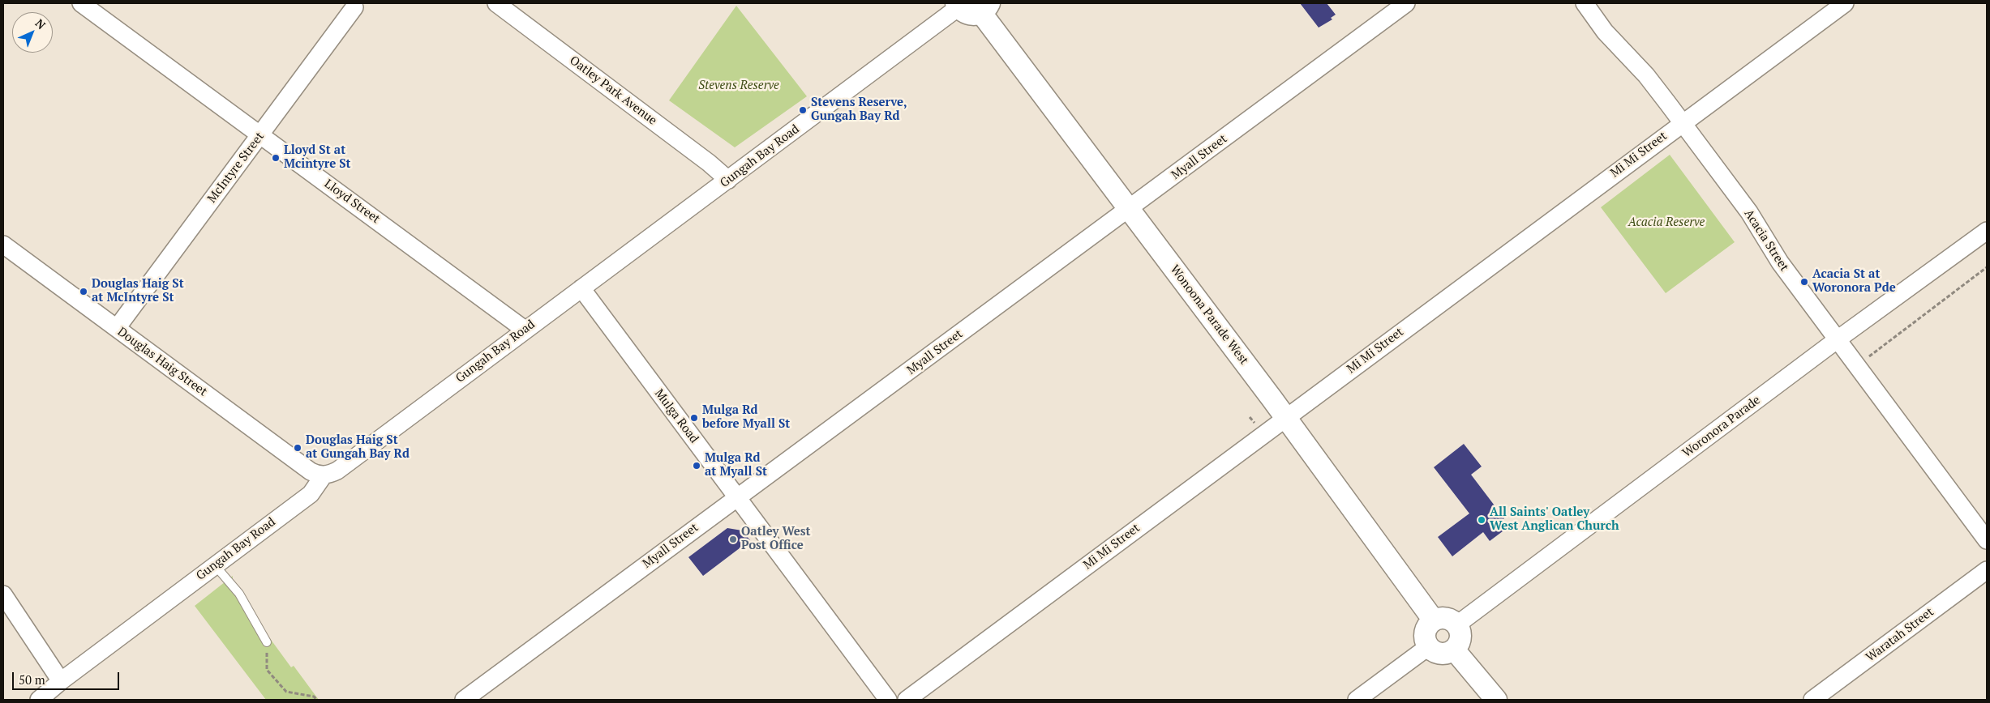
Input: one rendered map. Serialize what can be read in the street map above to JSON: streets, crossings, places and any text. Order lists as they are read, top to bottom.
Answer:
{
  "streets": {
    "street": [
      "Oatley Park Avenue",
      "Mi Mi Street",
      "Gungah Bay Road",
      "Myall Street",
      "McIntyre Street",
      "Lloyd Street",
      "Acacia Street",
      "Wonoona Parade West",
      "Douglas Haig Street",
      "Mulga Road",
      "Woronora Parade",
      "Waratah Street"
    ]
  },
  "crossings": [
    ["Oatley Park Avenue", "Gungah Bay Road"],
    ["Mi Mi Street", "Acacia Street"],
    ["Mi Mi Street", "Wonoona Parade West"],
    ["Gungah Bay Road", "Lloyd Street"],
    ["Gungah Bay Road", "Douglas Haig Street"],
    ["Gungah Bay Road", "Mulga Road"],
    ["Myall Street", "Wonoona Parade West"],
    ["Myall Street", "Mulga Road"],
    ["McIntyre Street", "Lloyd Street"],
    ["McIntyre Street", "Douglas Haig Street"],
    ["Acacia Street", "Woronora Parade"],
    ["Wonoona Parade West", "Woronora Parade"]
  ],
  "parks": ["Stevens Reserve", "Acacia Reserve"],
  "places": [
    "Stevens Reserve, Gungah Bay Rd",
    "Lloyd St at Mcintyre St",
    "Acacia St at Woronora Pde",
    "Douglas Haig St at McIntyre St",
    "Mulga Rd before Myall St",
    "Douglas Haig St at Gungah Bay Rd",
    "Mulga Rd at Myall St",
    "All Saints' Oatley West Anglican Church",
    "Oatley West Post Office"
  ],
  "scale_bar": "50 m",
  "north": "top right"
}
